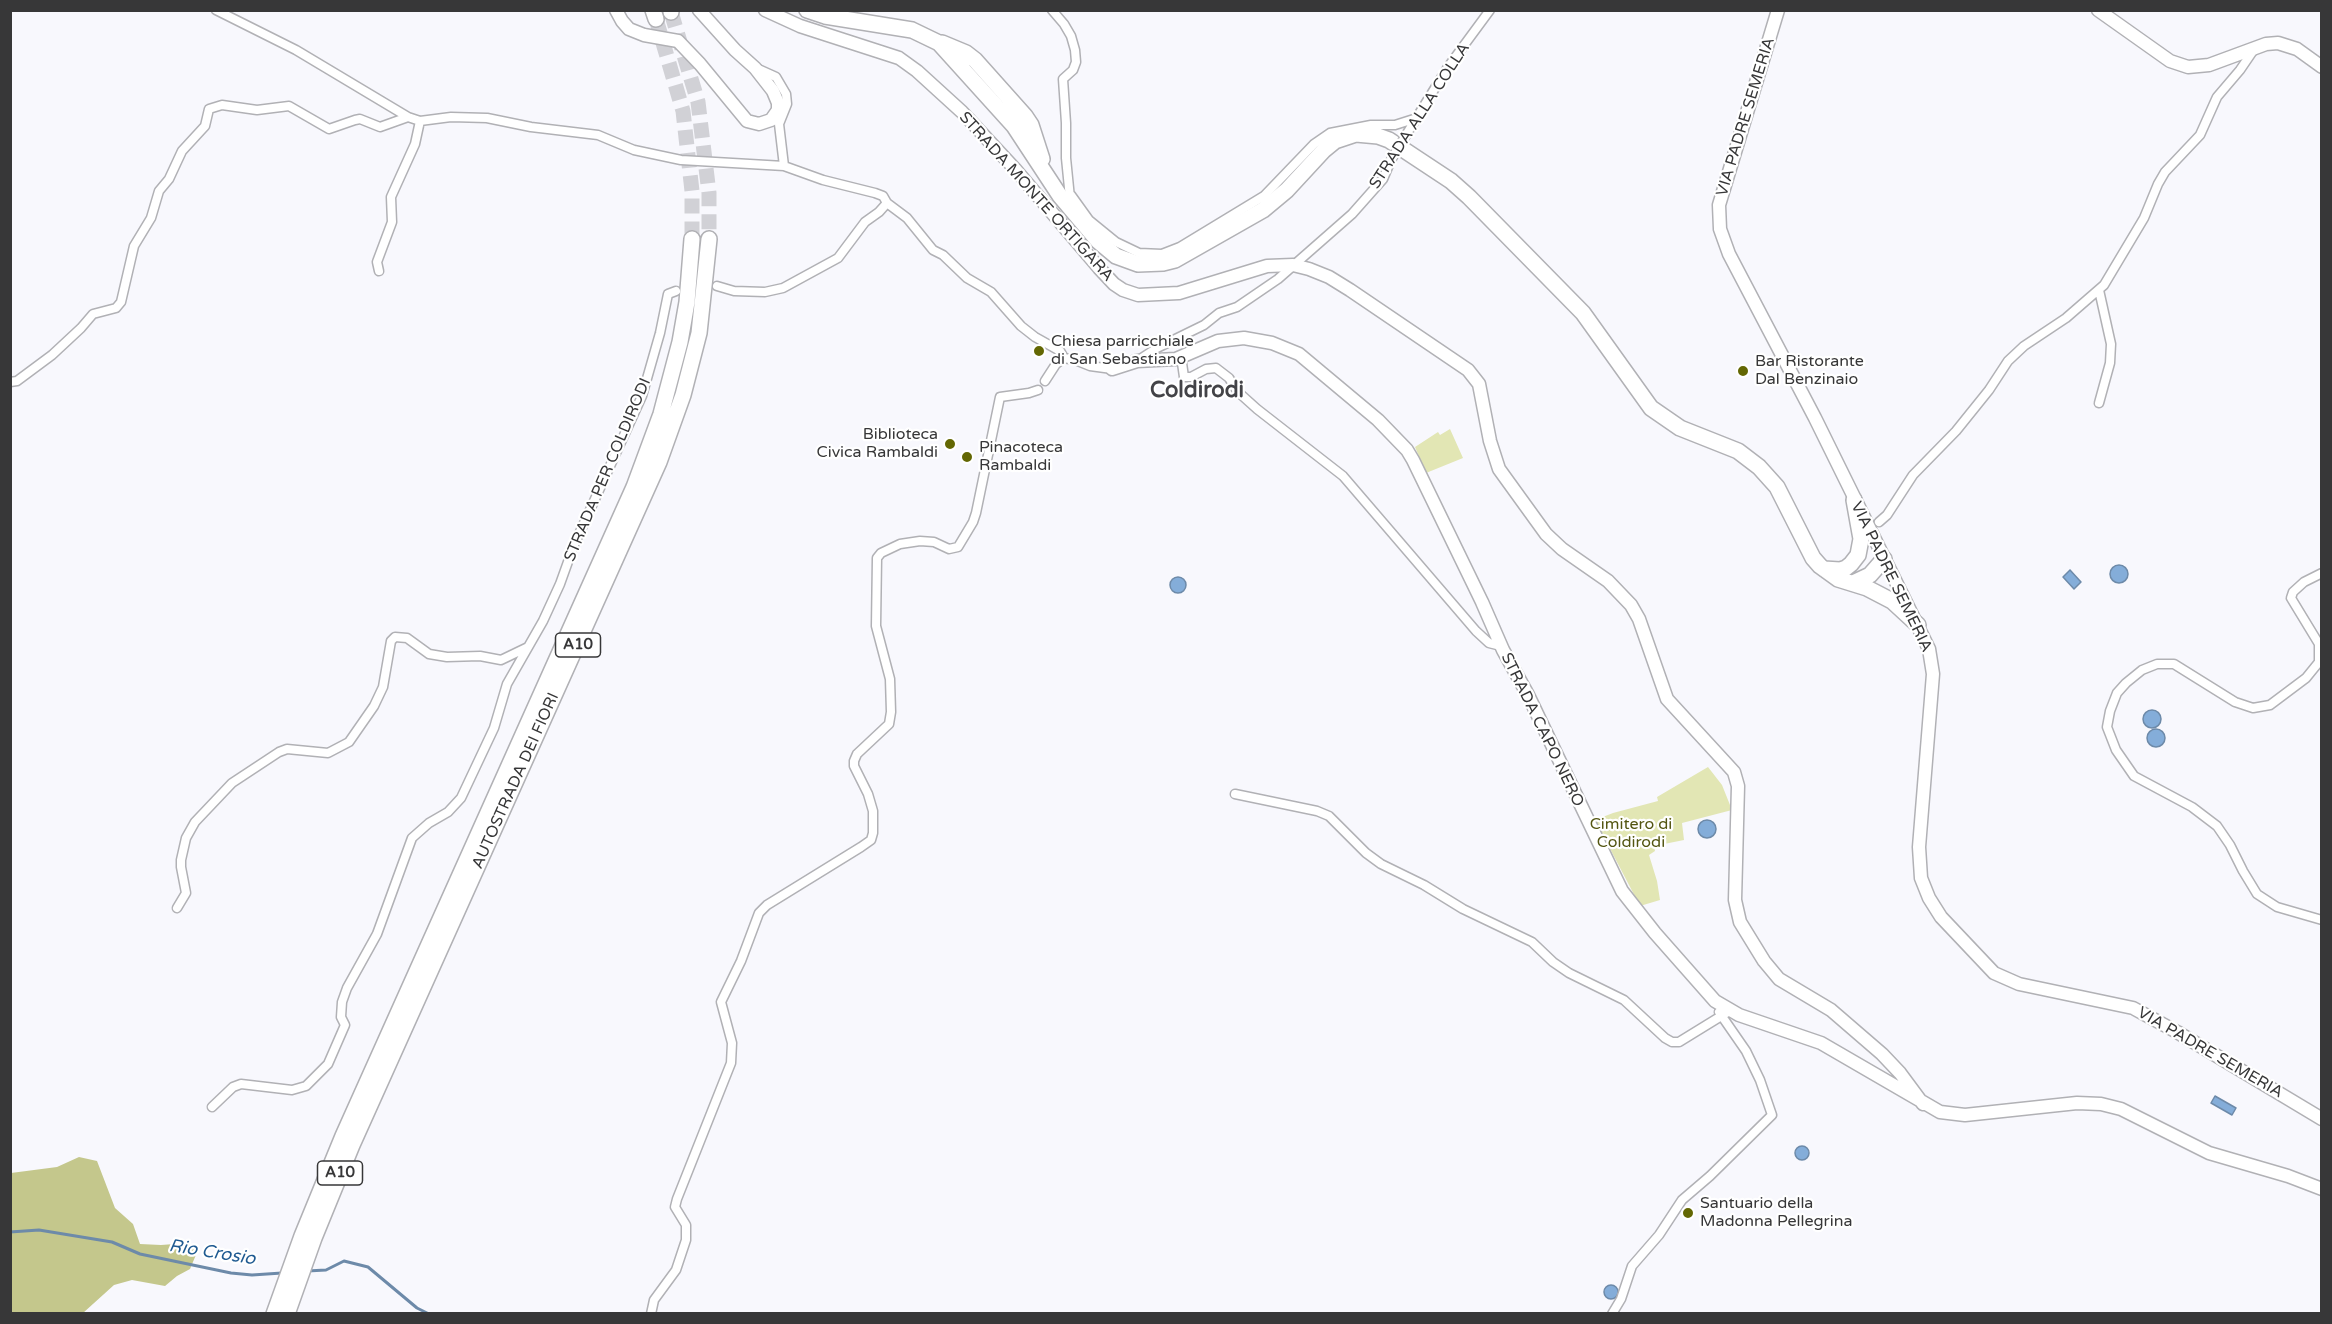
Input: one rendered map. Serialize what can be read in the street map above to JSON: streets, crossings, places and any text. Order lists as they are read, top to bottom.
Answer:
{
  "streets": {
    "highway": ["A10", "AUTOSTRADA DEI FIORI"],
    "main road": ["VIA PADRE SEMERIA", "STRADA MONTE ORTIGARA", "STRADA CAPO NERO"],
    "street": ["STRADA ALLA COLLA", "STRADA PER COLDIRODI"]
  },
  "crossings": [
    ["STRADA ALLA COLLA", "STRADA MONTE ORTIGARA"],
    ["STRADA ALLA COLLA", "STRADA CAPO NERO"],
    ["STRADA MONTE ORTIGARA", "STRADA CAPO NERO"]
  ],
  "districts": ["Coldirodi"],
  "water": ["Rio Crosio"],
  "parks": ["Cimitero di Coldirodi"],
  "places": [
    "Chiesa parricchiale di San Sebastiano",
    "Bar Ristorante Dal Benzinaio",
    "Biblioteca Civica Rambaldi",
    "Pinacoteca Rambaldi",
    "Santuario della Madonna Pellegrina"
  ]
}
